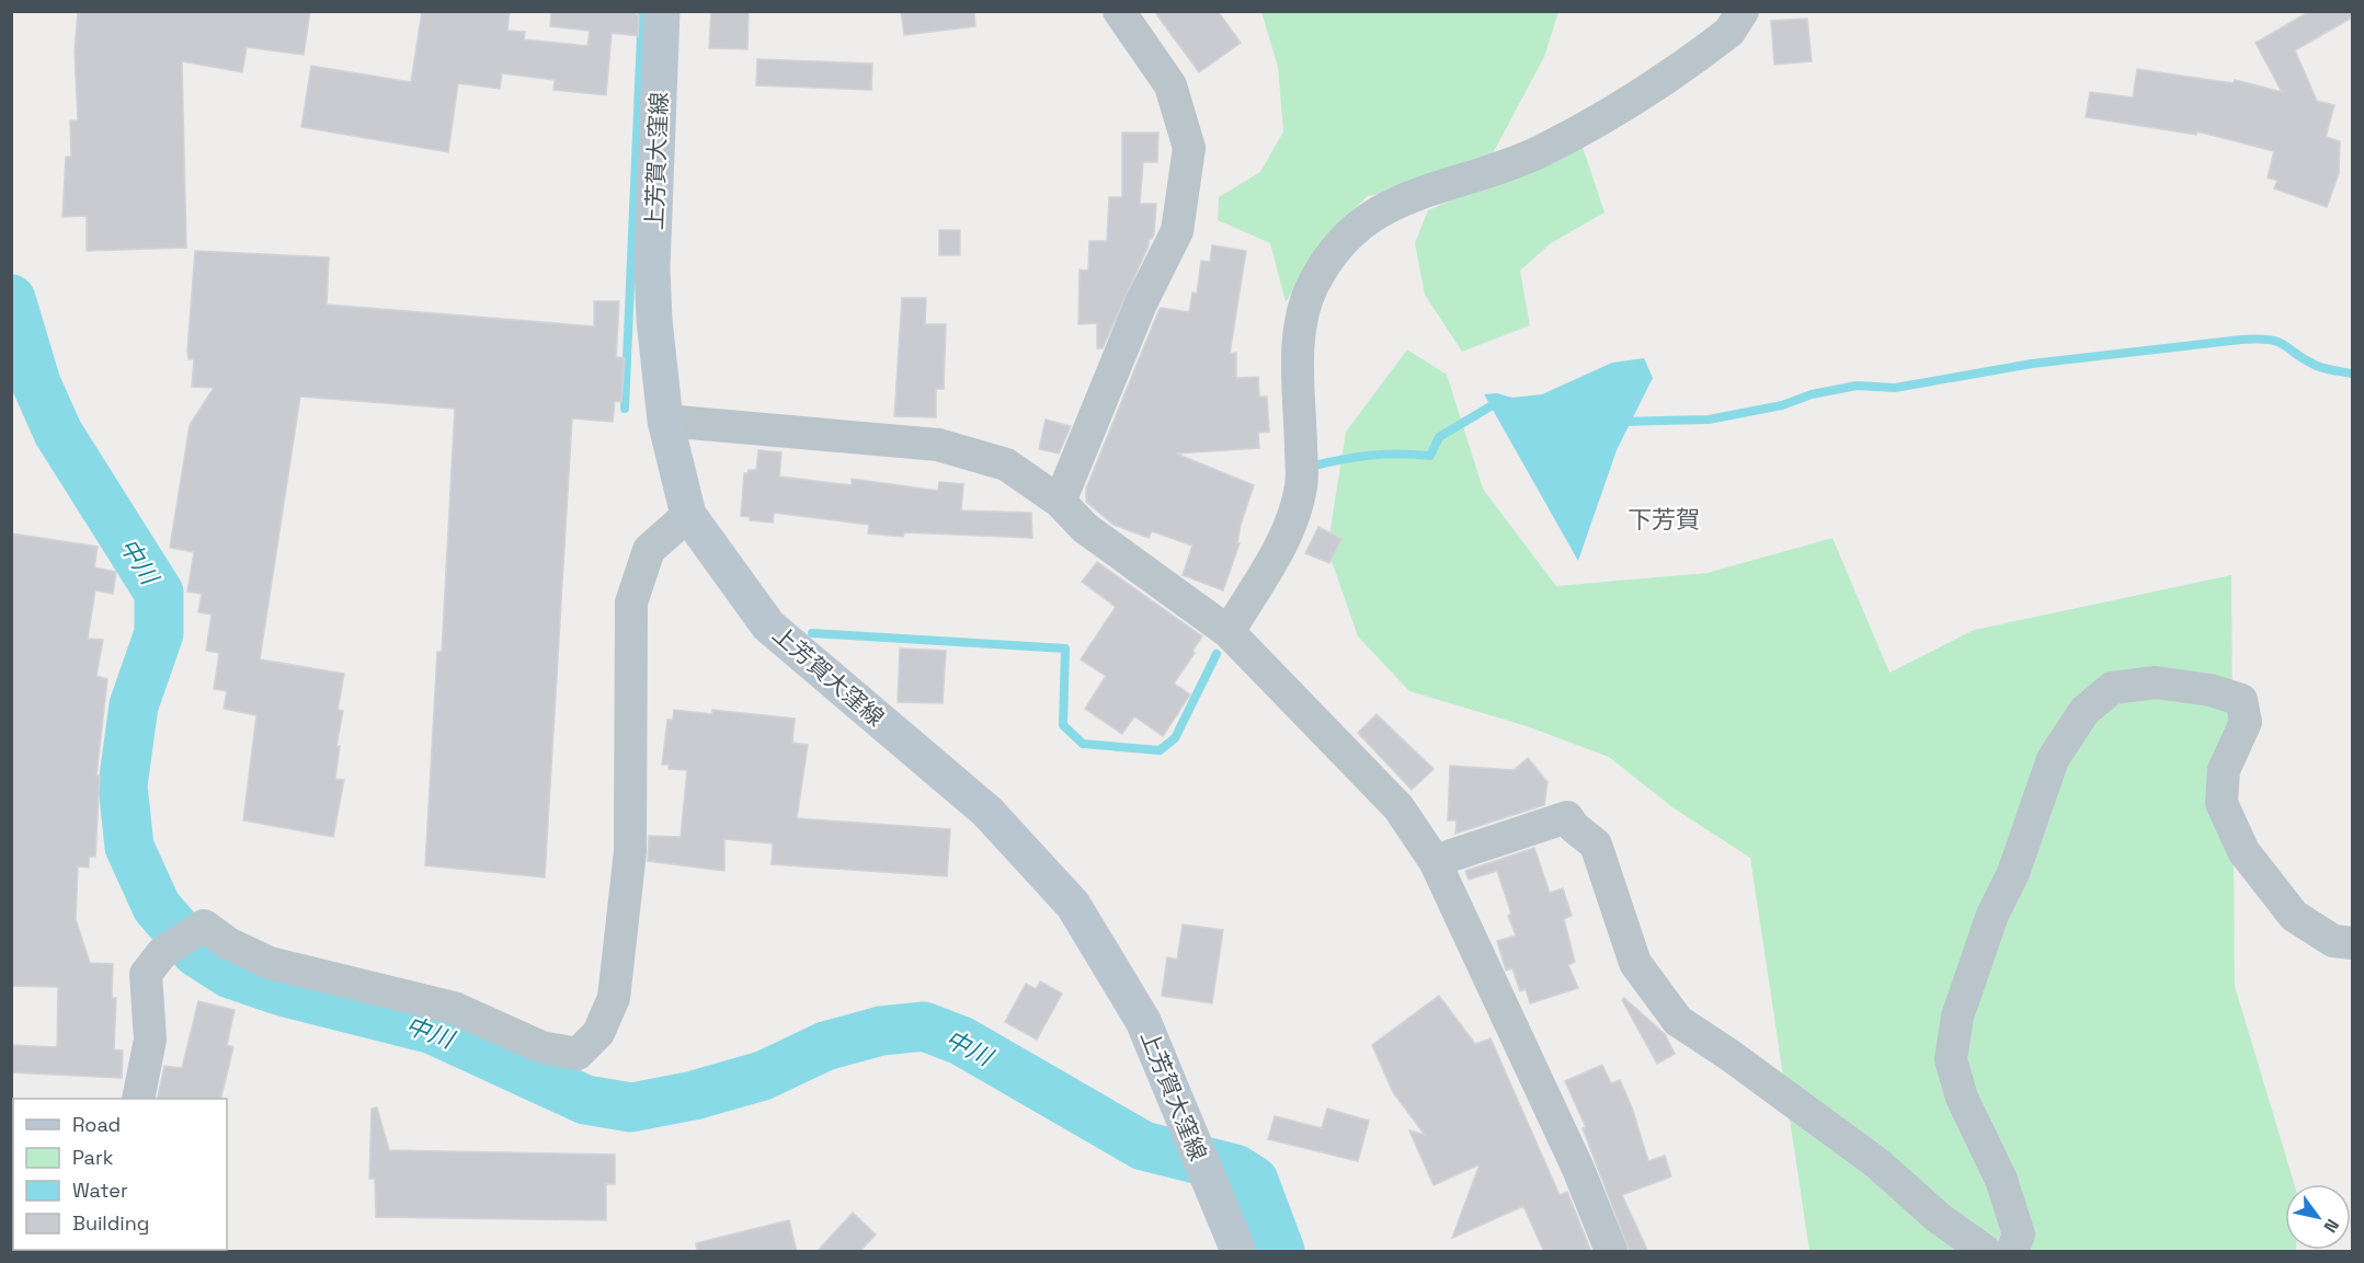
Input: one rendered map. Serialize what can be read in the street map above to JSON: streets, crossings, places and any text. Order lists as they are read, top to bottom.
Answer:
{
  "streets": {
    "main road": ["上芳賀大窪線"]
  },
  "districts": ["下芳賀"],
  "water": ["中川"],
  "legend": [
    "Road",
    "Park",
    "Water",
    "Building"
  ],
  "north": "bottom right"
}
